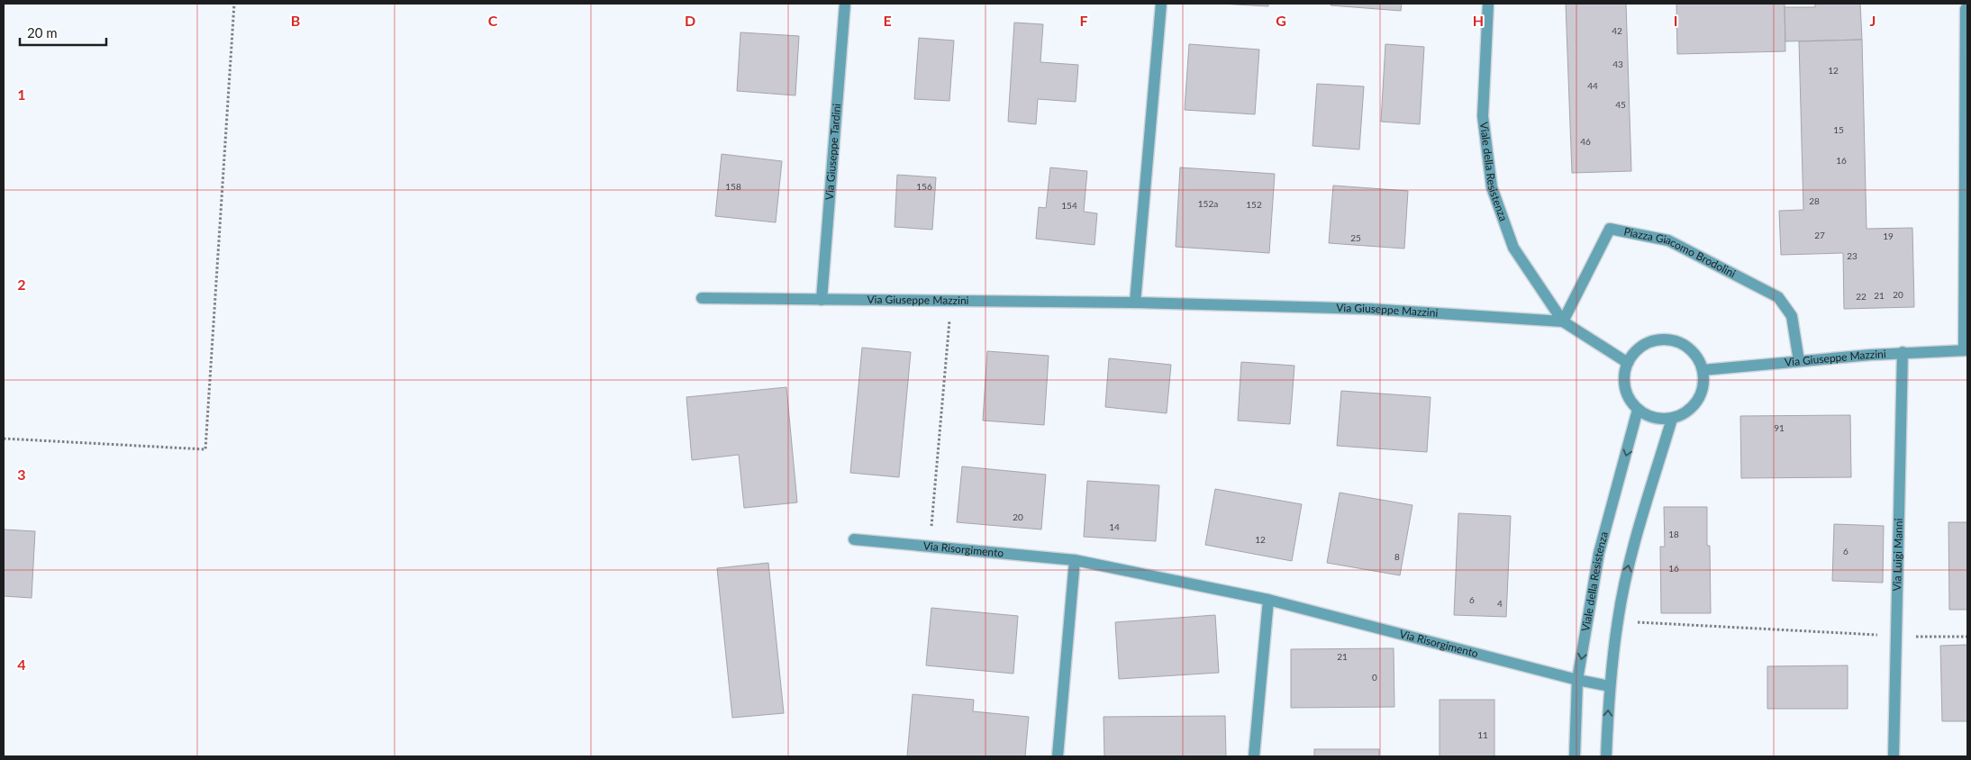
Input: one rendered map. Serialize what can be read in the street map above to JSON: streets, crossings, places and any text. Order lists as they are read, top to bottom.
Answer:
{
  "streets": {
    "street": [
      "Via Giuseppe Tardini",
      "Viale della Resistenza",
      "Piazza Giacomo Brodolini",
      "Via Giuseppe Mazzini",
      "Via Risorgimento",
      "Via Luigi Manni"
    ]
  },
  "crossings": [
    ["Via Giuseppe Tardini", "Via Giuseppe Mazzini"],
    ["Viale della Resistenza", "Piazza Giacomo Brodolini"],
    ["Viale della Resistenza", "Via Giuseppe Mazzini"],
    ["Viale della Resistenza", "Via Risorgimento"],
    ["Piazza Giacomo Brodolini", "Via Giuseppe Mazzini"],
    ["Via Giuseppe Mazzini", "Via Luigi Manni"]
  ],
  "house_numbers": [
    "42",
    "43",
    "12",
    "44",
    "45",
    "15",
    "46",
    "16",
    "158",
    "156",
    "28",
    "152a",
    "152",
    "154",
    "27",
    "19",
    "25",
    "23",
    "20",
    "21",
    "22",
    "91",
    "20",
    "14",
    "18",
    "12",
    "6",
    "8",
    "16",
    "6",
    "4",
    "21",
    "0",
    "11"
  ],
  "scale_bar": "20 m",
  "grid": {
    "columns": [
      "B",
      "C",
      "D",
      "E",
      "F",
      "G",
      "H",
      "I",
      "J"
    ],
    "rows": [
      "1",
      "2",
      "3",
      "4"
    ]
  }
}
